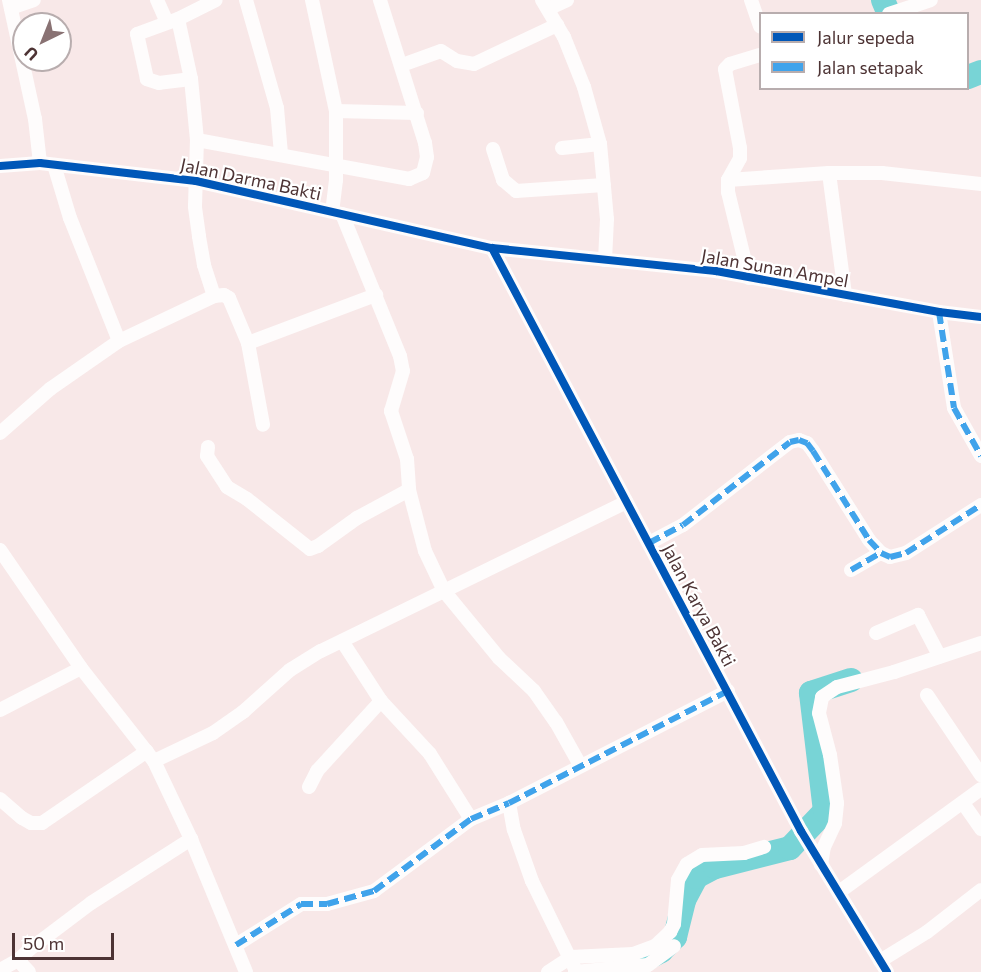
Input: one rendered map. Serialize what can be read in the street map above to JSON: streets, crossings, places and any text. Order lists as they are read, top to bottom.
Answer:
{
  "streets": {
    "street": ["Jalan Darma Bakti", "Jalan Sunan Ampel", "Jalan Karya Bakti"]
  },
  "crossings": [
    ["Jalan Darma Bakti", "Jalan Sunan Ampel"],
    ["Jalan Darma Bakti", "Jalan Karya Bakti"],
    ["Jalan Sunan Ampel", "Jalan Karya Bakti"]
  ],
  "legend": ["Jalur sepeda", "Jalan setapak"],
  "scale_bar": "50 m",
  "north": "bottom left"
}
